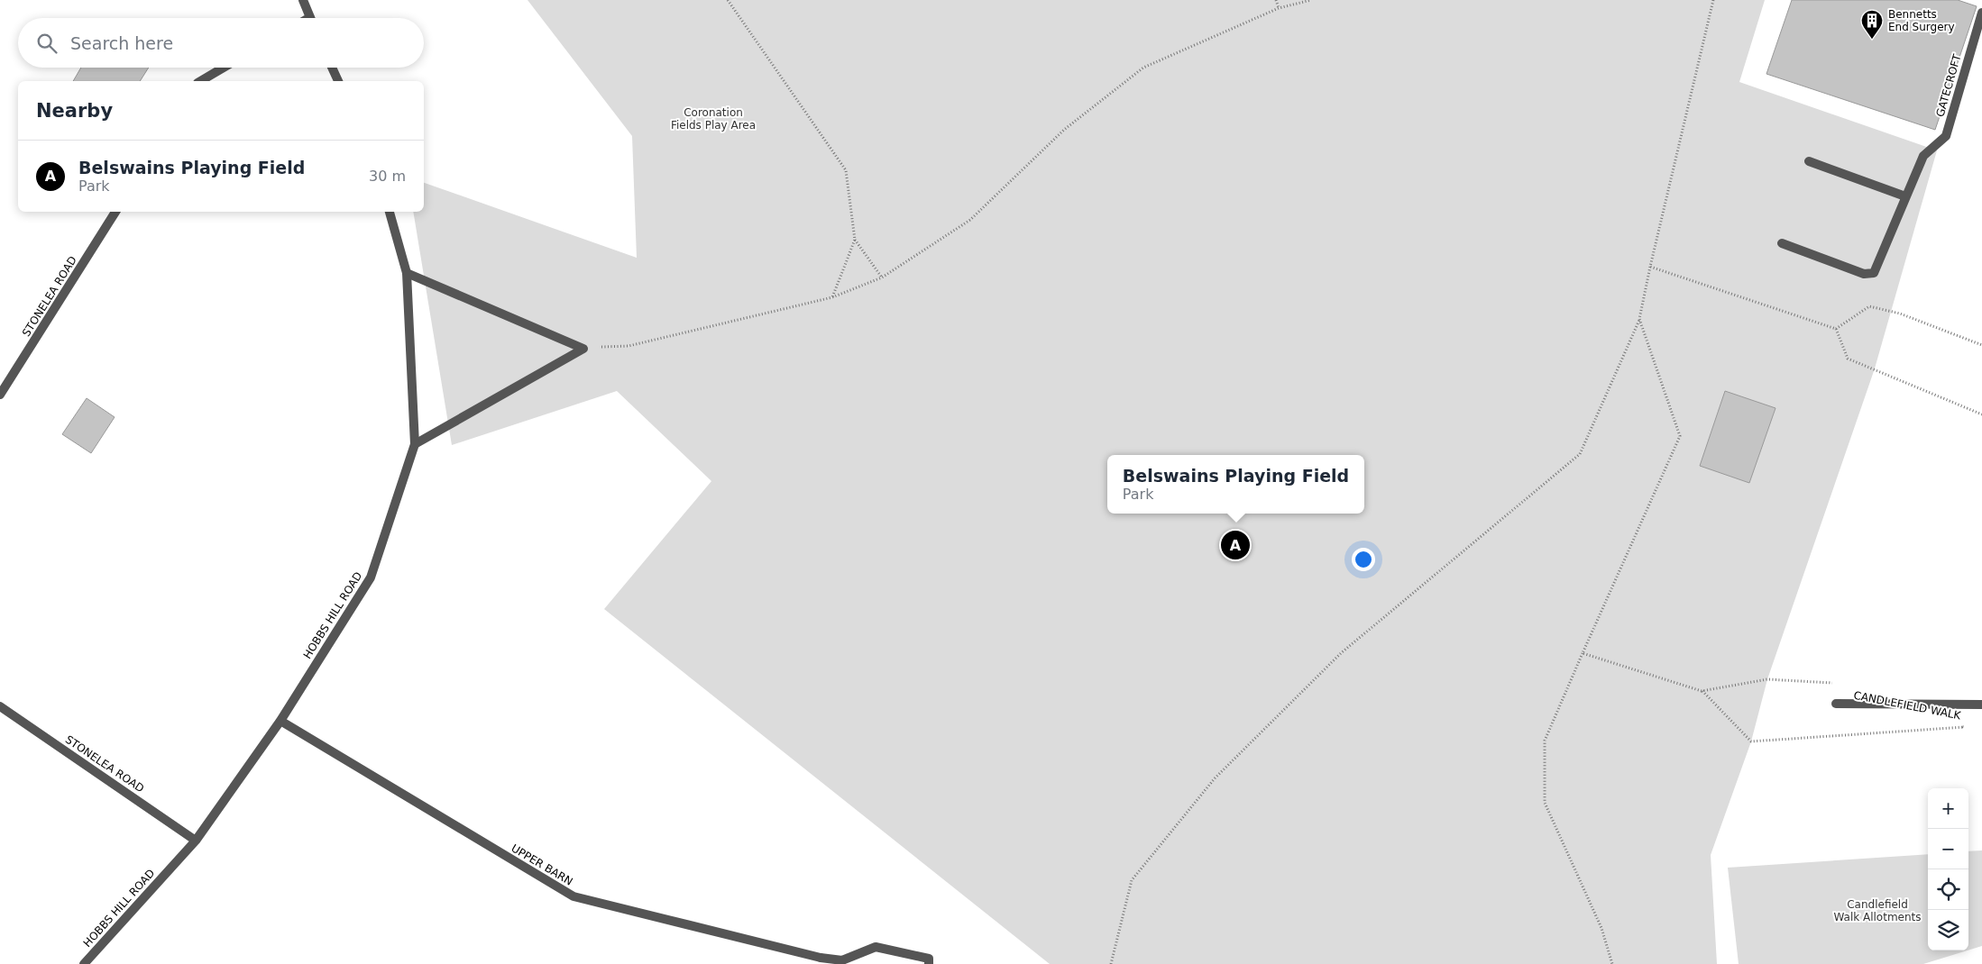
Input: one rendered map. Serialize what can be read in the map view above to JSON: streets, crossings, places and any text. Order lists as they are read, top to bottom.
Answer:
{
  "streets": {
    "street": [
      "GATECROFT",
      "STONELEA ROAD",
      "HOBBS HILL ROAD",
      "CANDLEFIELD WALK",
      "UPPER BARN"
    ]
  },
  "crossings": [
    ["STONELEA ROAD", "HOBBS HILL ROAD"],
    ["HOBBS HILL ROAD", "UPPER BARN"]
  ],
  "parks": ["Coronation Fields Play Area", "Candlefield Walk Allotments"],
  "places": {
    "building": ["Bennetts End Surgery"]
  },
  "page": {
    "search": "Search here",
    "heading": "Nearby",
    "list": [
      {
        "mark": "A",
        "name": "Belswains Playing Field",
        "note": "Park",
        "value": "30 m"
      }
    ],
    "popup": ["Belswains Playing Field", "Park"],
    "pins": "A",
    "map_buttons": ["+", "−"]
  }
}
